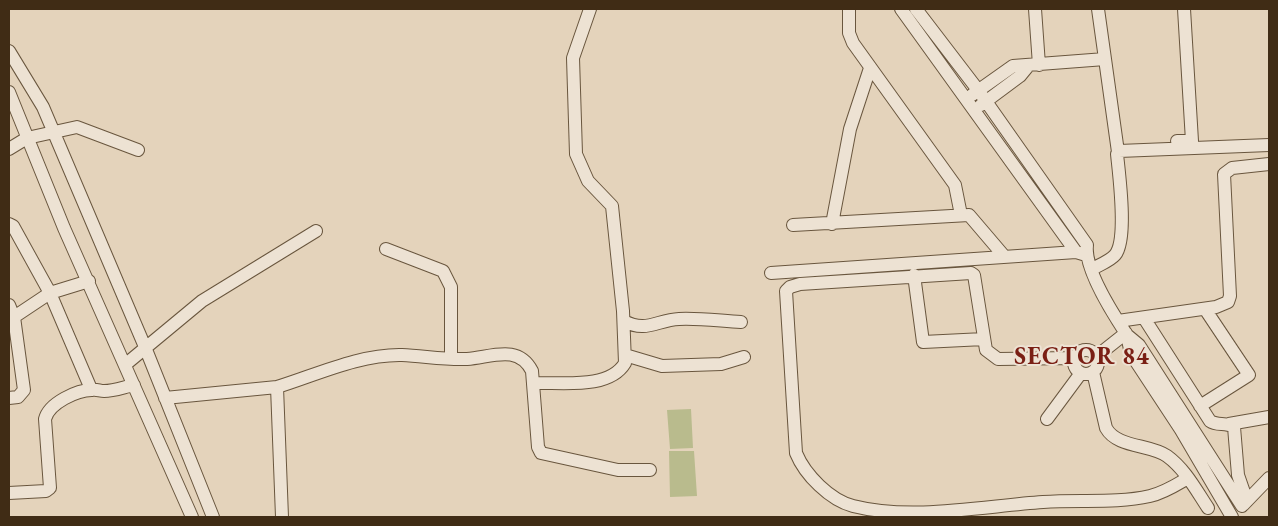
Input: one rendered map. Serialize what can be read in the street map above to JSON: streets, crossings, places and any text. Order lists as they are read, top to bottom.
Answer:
{
  "districts": ["SECTOR 84"]
}
